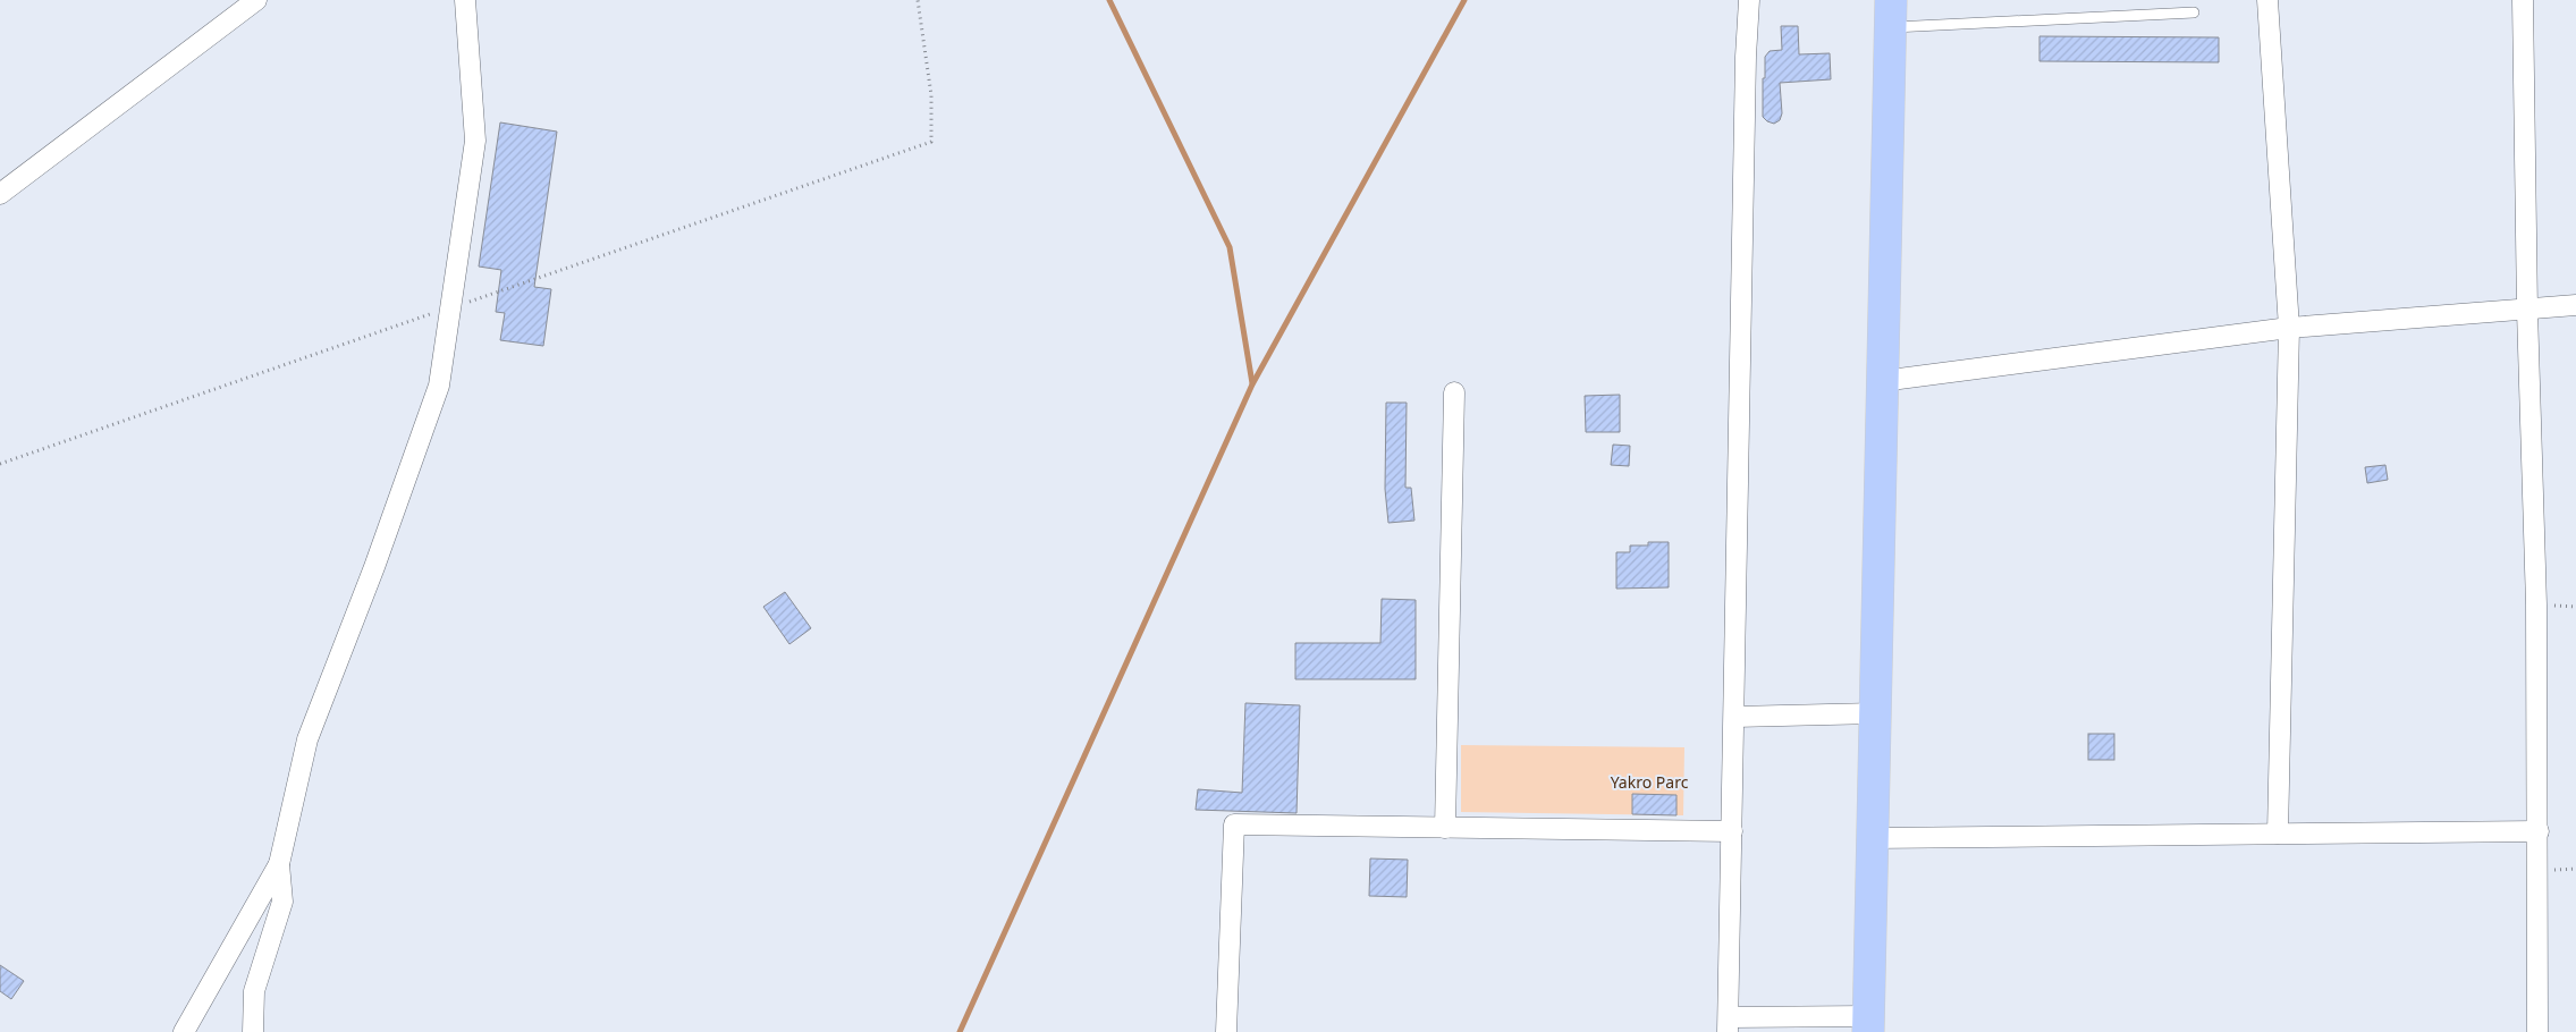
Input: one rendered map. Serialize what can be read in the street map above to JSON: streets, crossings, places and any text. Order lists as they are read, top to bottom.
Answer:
{
  "parks": ["Yakro Parc"]
}
